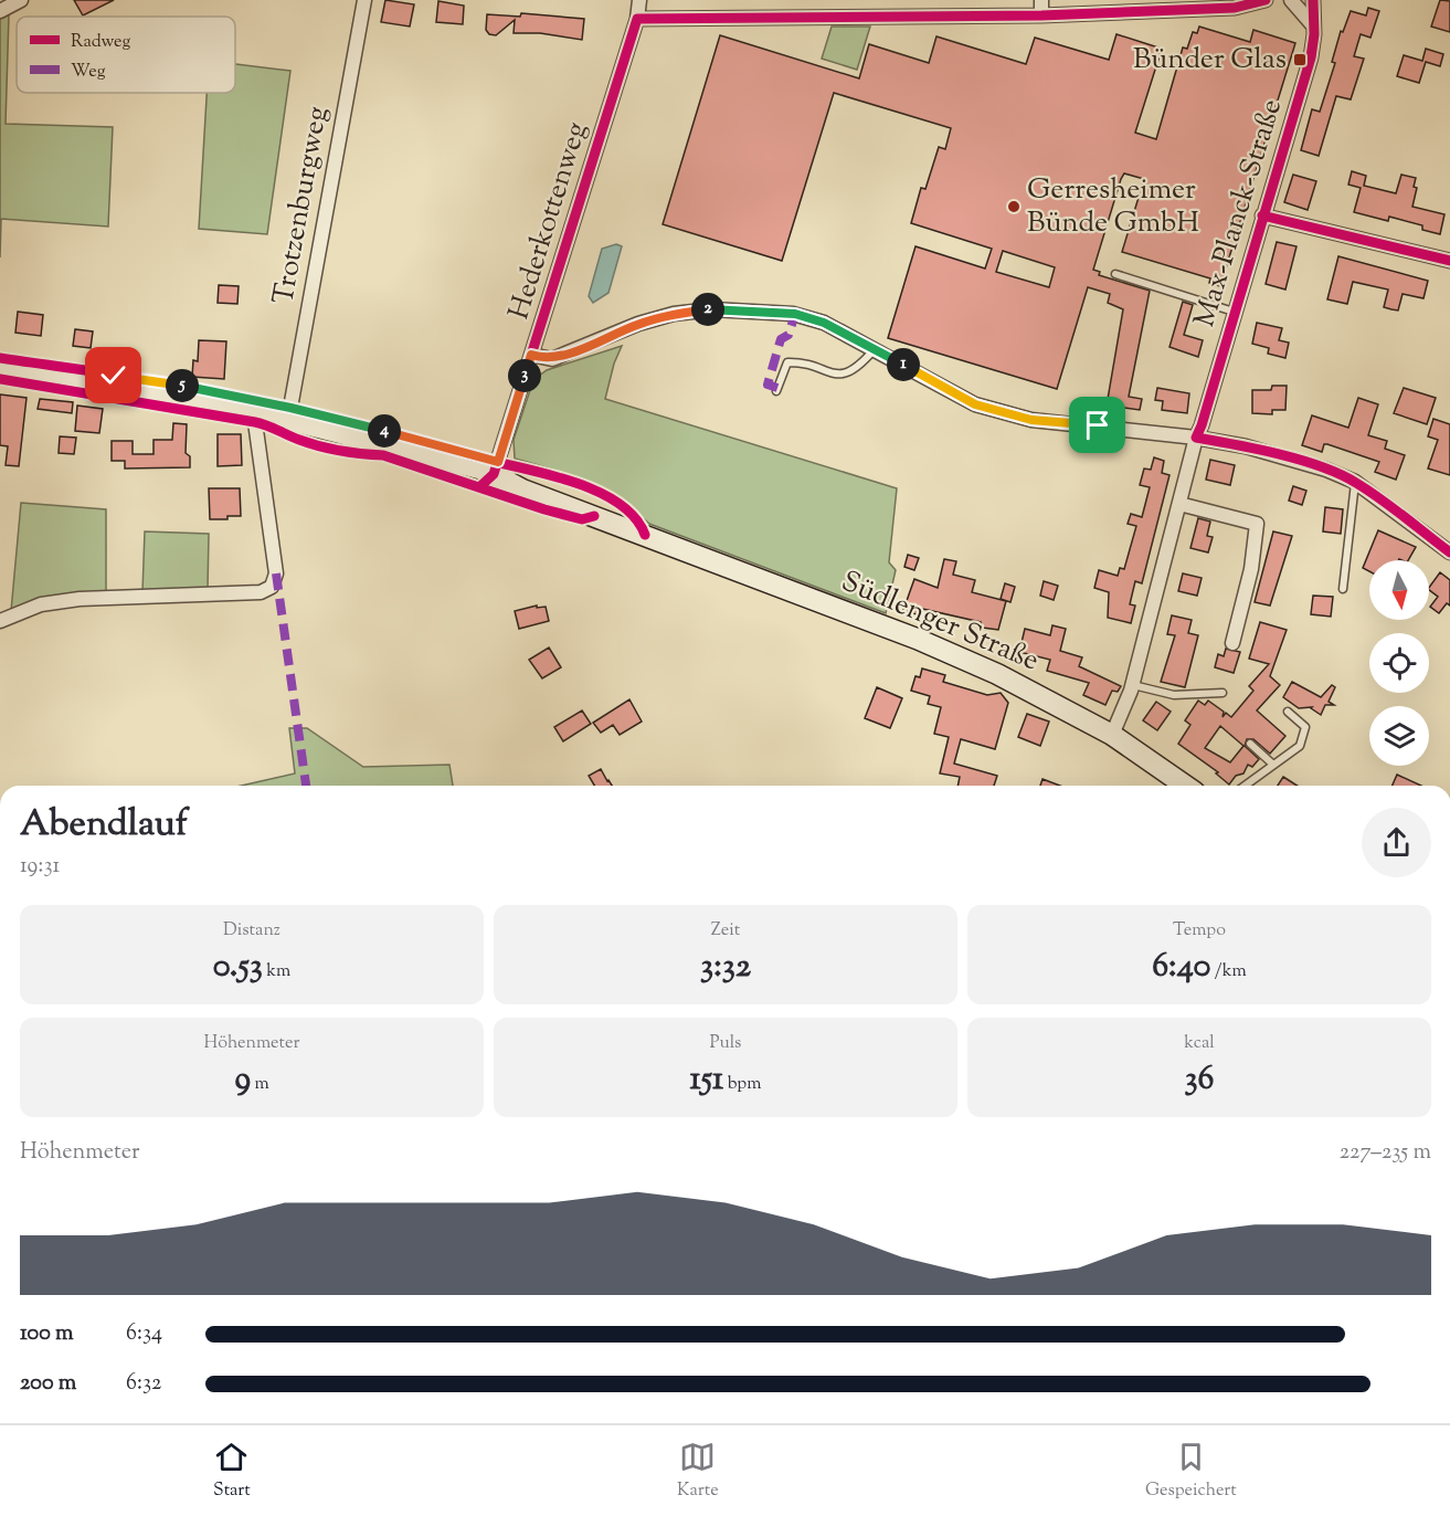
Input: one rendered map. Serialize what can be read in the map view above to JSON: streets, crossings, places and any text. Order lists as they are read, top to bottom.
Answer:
{
  "streets": {
    "main road": ["Südlenger Straße"],
    "street": ["Trotzenburgweg", "Max-Planck-Straße", "Hederkottenweg"]
  },
  "crossings": [
    ["Trotzenburgweg", "Südlenger Straße"],
    ["Max-Planck-Straße", "Südlenger Straße"],
    ["Hederkottenweg", "Südlenger Straße"]
  ],
  "places": {
    "transit": ["Bünder Glas"],
    "other": ["Gerresheimer Bünde GmbH"]
  },
  "legend": ["Radweg", "Weg"],
  "north": "bottom",
  "page": {
    "pins": [
      "2",
      "1",
      "3",
      "5",
      "4"
    ],
    "heading": ["Abendlauf", "19:31"],
    "stats": [
      ["Distanz", "0.53 km"],
      ["Zeit", "3:32"],
      ["Tempo", "6:40 /km"],
      ["Höhenmeter", "9 m"],
      ["Puls", "151 bpm"],
      ["kcal", "36"]
    ],
    "chart": ["Höhenmeter", "227–235 m"],
    "list": [
      {
        "name": "100 m",
        "note": "6:34"
      },
      {
        "name": "200 m",
        "note": "6:32"
      }
    ],
    "tabs": ["Start", "Karte", "Gespeichert"]
  }
}
